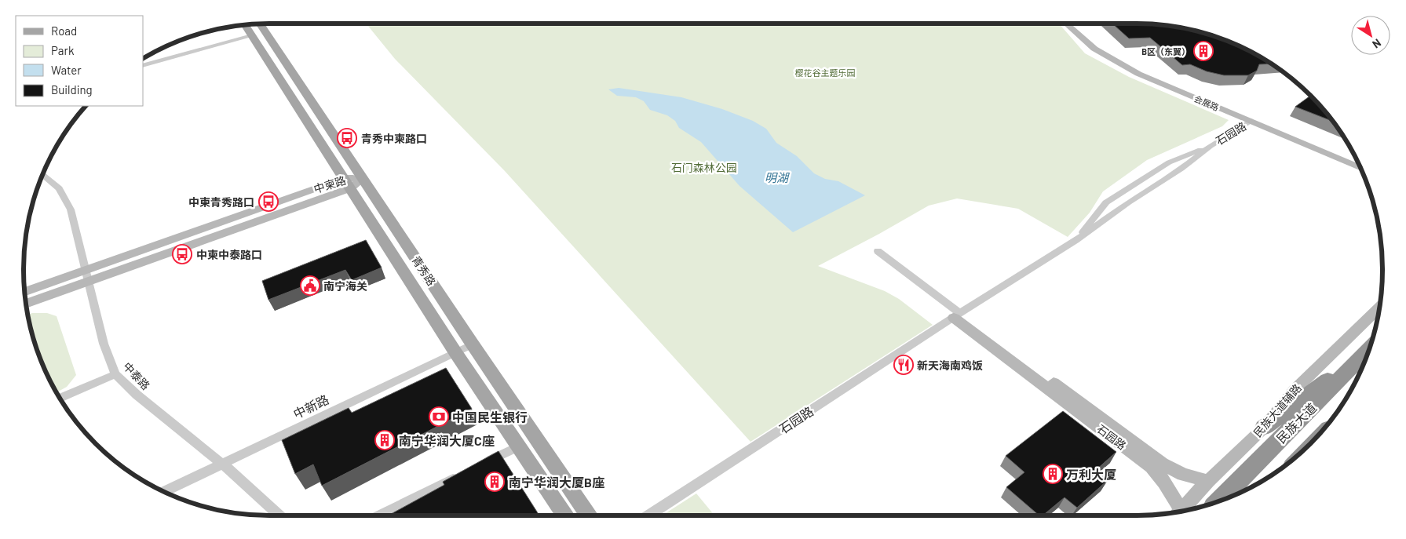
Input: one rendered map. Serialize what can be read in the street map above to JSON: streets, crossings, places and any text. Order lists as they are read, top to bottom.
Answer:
{
  "streets": {
    "highway": ["民族大道"],
    "main road": ["青秀路"],
    "street": [
      "会展路",
      "石园路",
      "中柬路",
      "中泰路",
      "中新路",
      "民族大道辅路"
    ]
  },
  "crossings": [
    ["会展路", "石园路"],
    ["石园路", "民族大道辅路"],
    ["中柬路", "青秀路"],
    ["中柬路", "中泰路"],
    ["青秀路", "中新路"],
    ["中泰路", "中新路"]
  ],
  "water": ["明湖"],
  "parks": ["樱花谷主题乐园", "石门森林公园"],
  "places": {
    "building": [
      "B区（东翼）",
      "南宁华润大厦C座",
      "万利大厦",
      "南宁华润大厦B座"
    ],
    "bus stop": ["青秀中柬路口", "中柬青秀路口", "中柬中泰路口"],
    "public building": ["南宁海关"],
    "restaurant": ["新天海南鸡饭"],
    "bank": ["中国民生银行"]
  },
  "legend": [
    "Road",
    "Park",
    "Water",
    "Building"
  ],
  "north": "bottom right"
}
